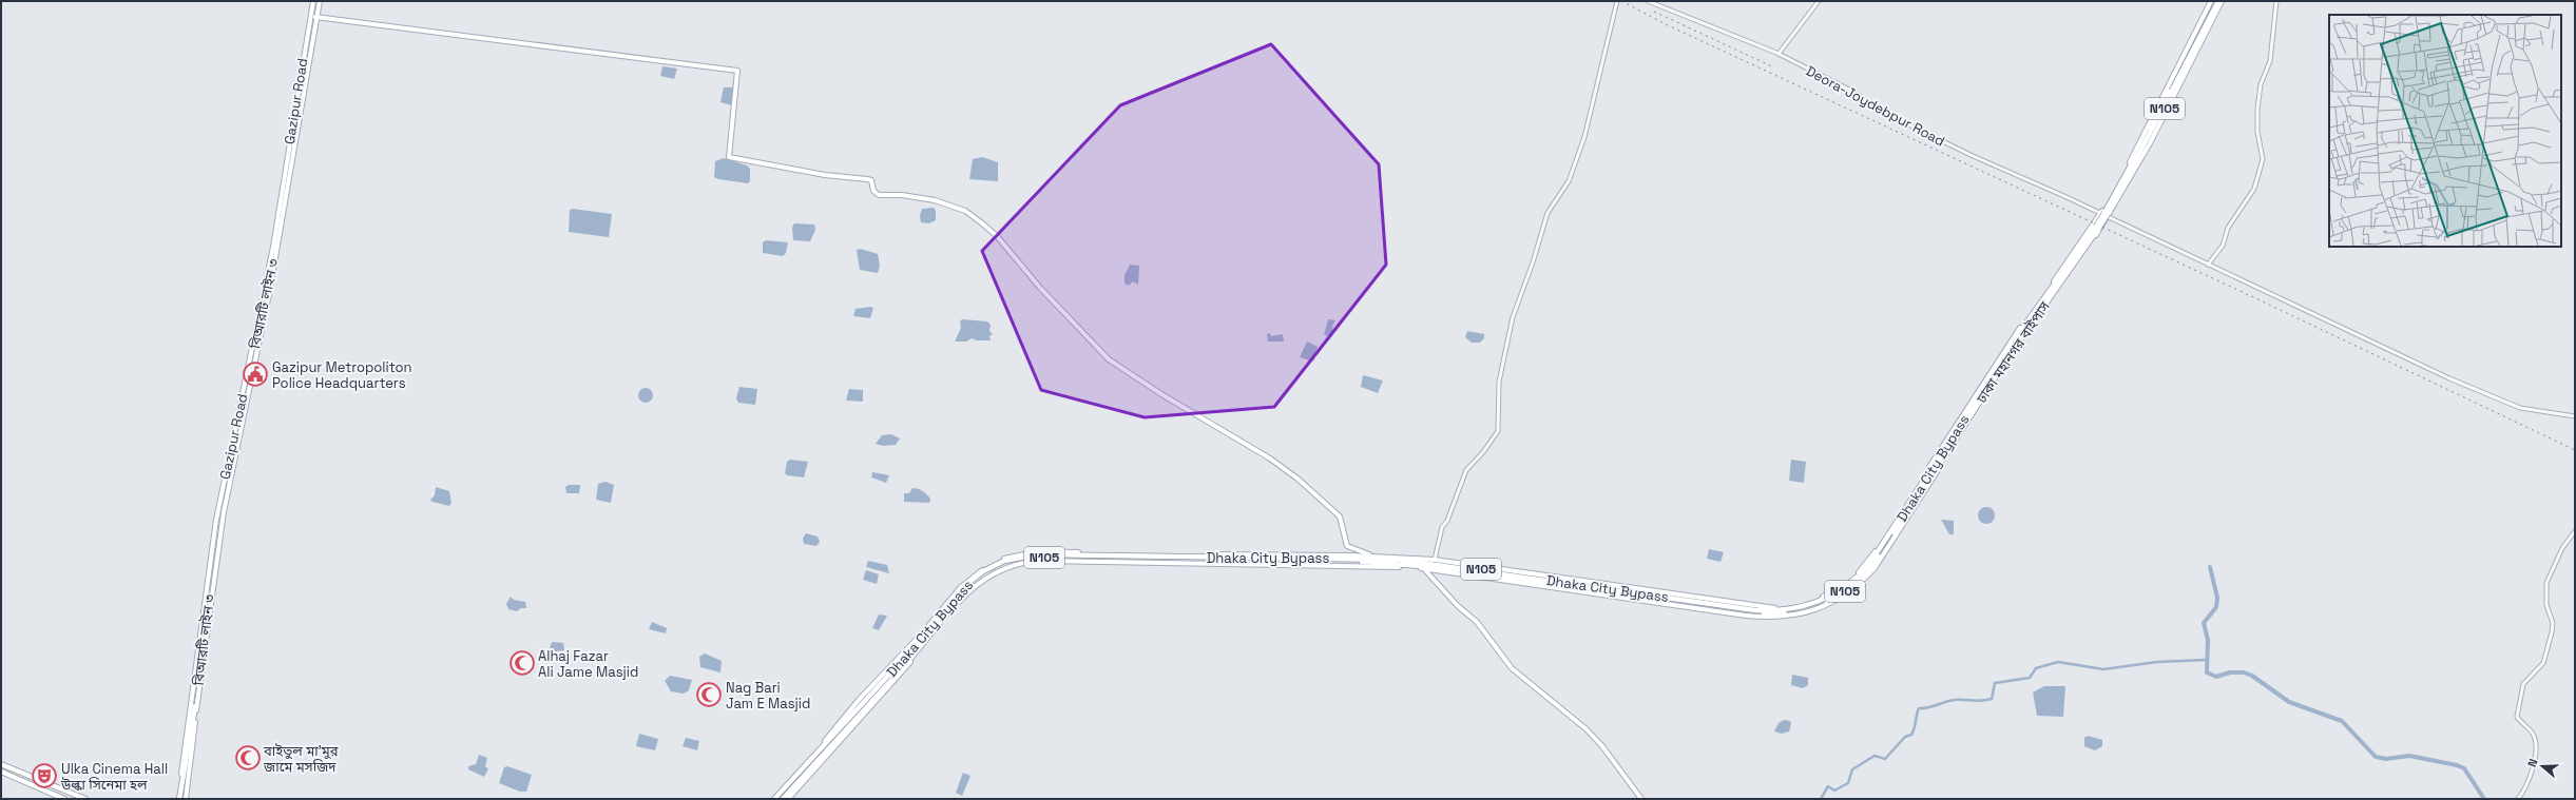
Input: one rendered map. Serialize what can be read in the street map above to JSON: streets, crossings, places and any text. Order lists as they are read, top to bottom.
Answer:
{
  "streets": {
    "highway": [
      "N105",
      "বিআরটি লাইন ৩",
      "ঢাকা মহানগর বাইপাস",
      "Dhaka City Bypass"
    ],
    "main road": ["Gazipur Road"],
    "street": ["Deora-Joydebpur Road"]
  },
  "crossings": [
    ["Deora-Joydebpur Road", "N105"],
    ["Deora-Joydebpur Road", "ঢাকা মহানগর বাইপাস"],
    ["N105", "ঢাকা মহানগর বাইপাস"],
    ["ঢাকা মহানগর বাইপাস", "Dhaka City Bypass"]
  ],
  "places": {
    "public building": ["Gazipur Metropoliton Police Headquarters"],
    "mosque": ["Alhaj Fazar Ali Jame Masjid", "Nag Bari Jam E Masjid", "বাইতুল মা'মুর জামে মসজিদ"],
    "theatre": ["Ulka Cinema Hall উল্কা সিনেমা হল"]
  },
  "north": "left"
}
